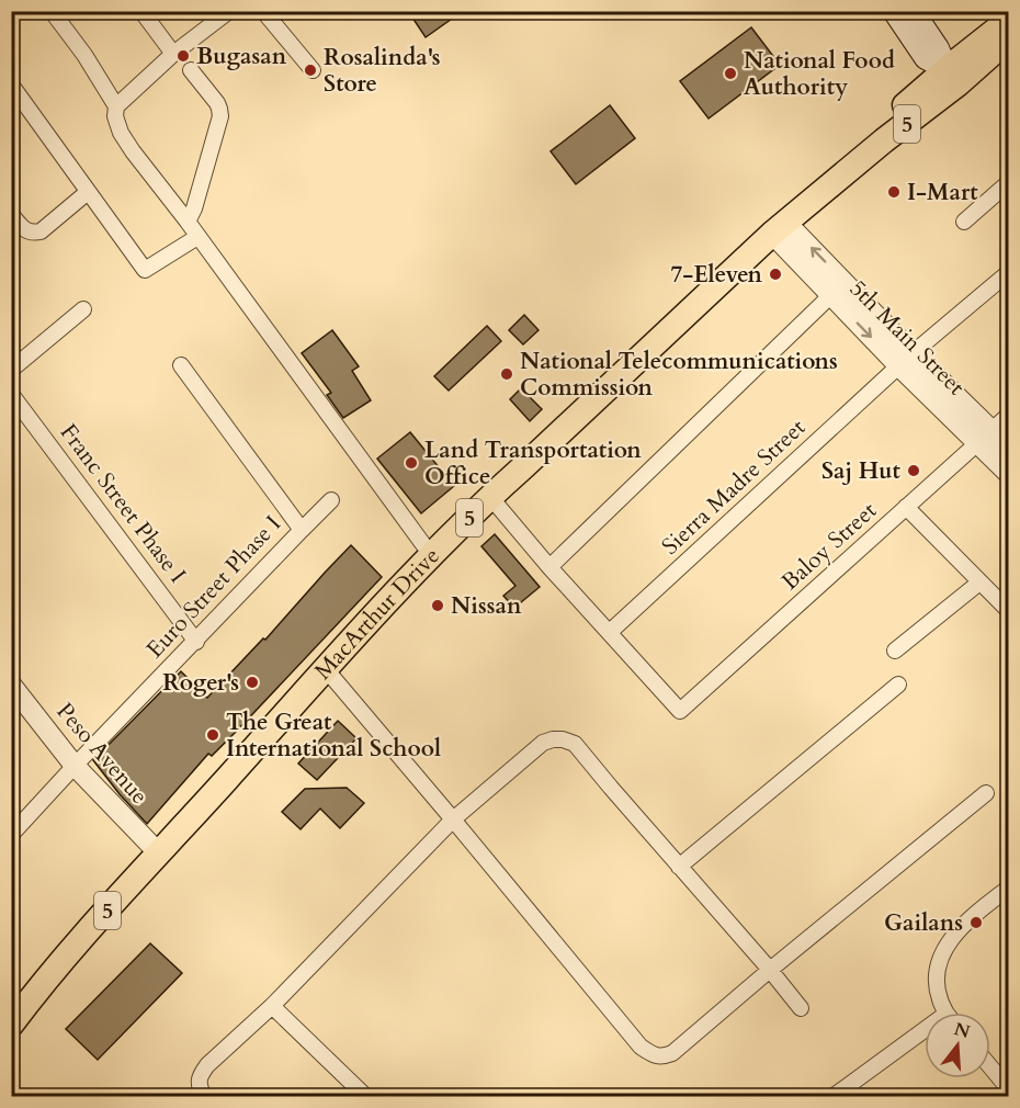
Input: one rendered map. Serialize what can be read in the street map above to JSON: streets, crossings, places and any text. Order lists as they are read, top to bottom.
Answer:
{
  "streets": {
    "main road": ["5", "MacArthur Drive"],
    "street": [
      "5th Main Street",
      "Sierra Madre Street",
      "Franc Street Phase I",
      "Baloy Street",
      "Euro Street Phase I",
      "Peso Avenue"
    ]
  },
  "crossings": [
    ["5th Main Street", "Sierra Madre Street"],
    ["5th Main Street", "Baloy Street"],
    ["5th Main Street", "MacArthur Drive"],
    ["Sierra Madre Street", "Baloy Street"],
    ["Franc Street Phase I", "Euro Street Phase I"],
    ["Euro Street Phase I", "Peso Avenue"],
    ["MacArthur Drive", "Peso Avenue"]
  ],
  "places": [
    "Bugasan",
    "Rosalinda's Store",
    "National Food Authority",
    "I-Mart",
    "7-Eleven",
    "National Telecommunications Commission",
    "Land Transportation Office",
    "Saj Hut",
    "Nissan",
    "Roger's",
    "The Great International School",
    "Gailans"
  ],
  "north": "top"
}
